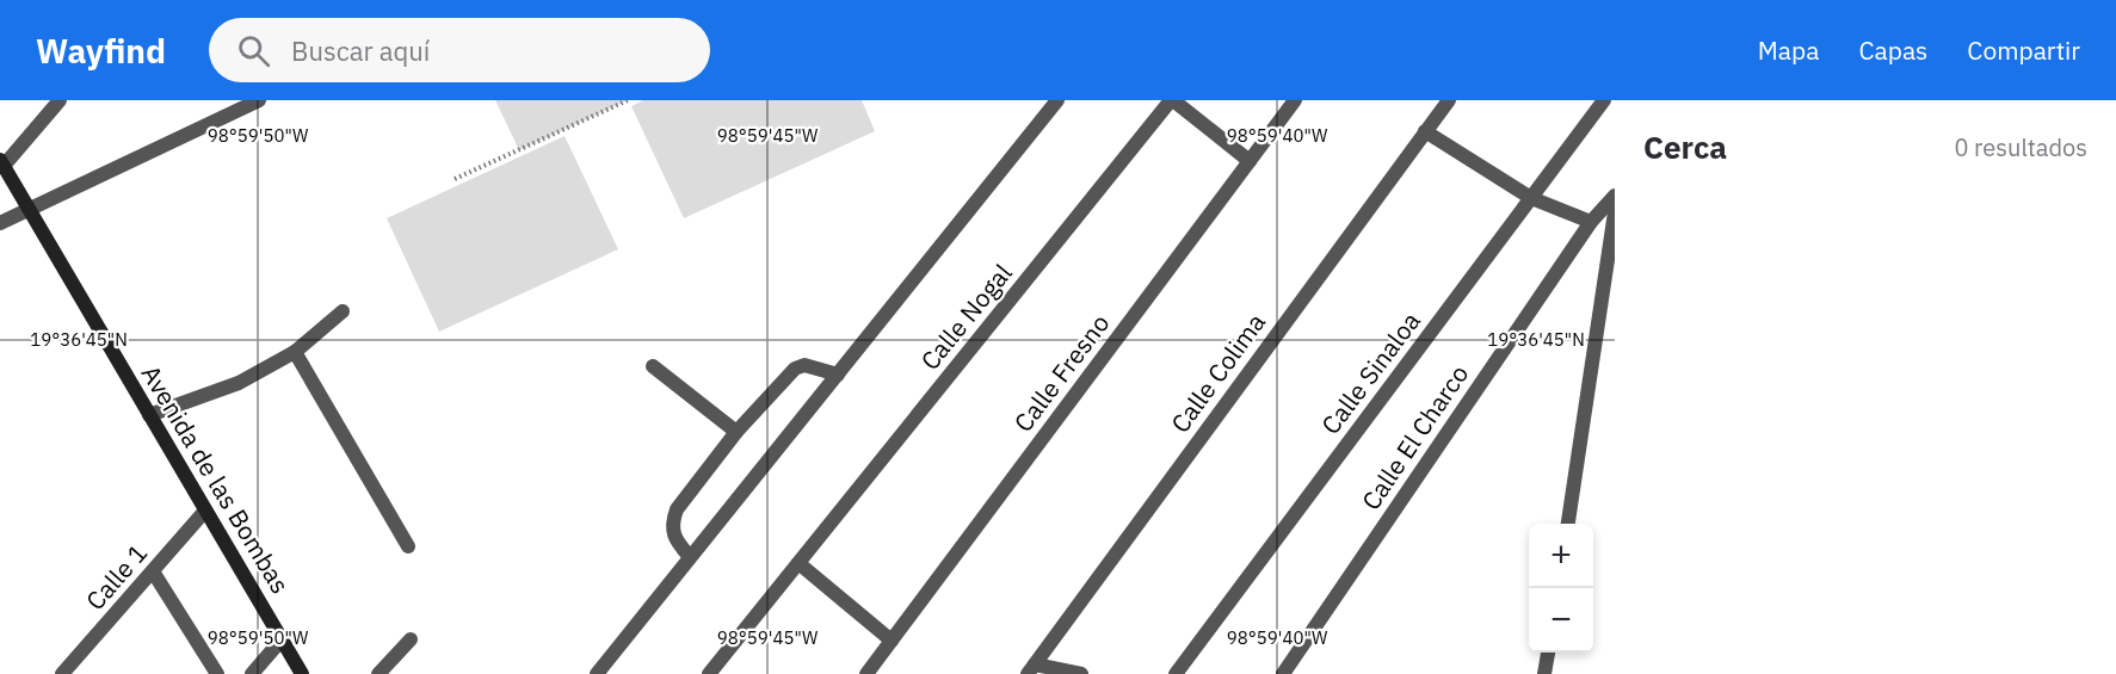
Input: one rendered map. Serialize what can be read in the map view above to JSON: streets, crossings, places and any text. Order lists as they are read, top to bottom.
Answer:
{
  "streets": {
    "main road": ["Avenida de las Bombas"],
    "street": [
      "Calle Nogal",
      "Calle Fresno",
      "Calle Colima",
      "Calle Sinaloa",
      "Calle El Charco",
      "Calle 1"
    ]
  },
  "crossings": [
    ["Calle Nogal", "Calle Fresno"],
    ["Avenida de las Bombas", "Calle 1"]
  ],
  "page": {
    "header": "Wayfind",
    "search": "Buscar aquí",
    "nav": ["Mapa", "Capas", "Compartir"],
    "heading": ["Cerca", "0 resultados"],
    "map_buttons": ["+", "−"]
  },
  "coordinates": [
    "98°59'50\"W",
    "98°59'45\"W",
    "98°59'40\"W",
    "19°36'45\"N"
  ]
}
